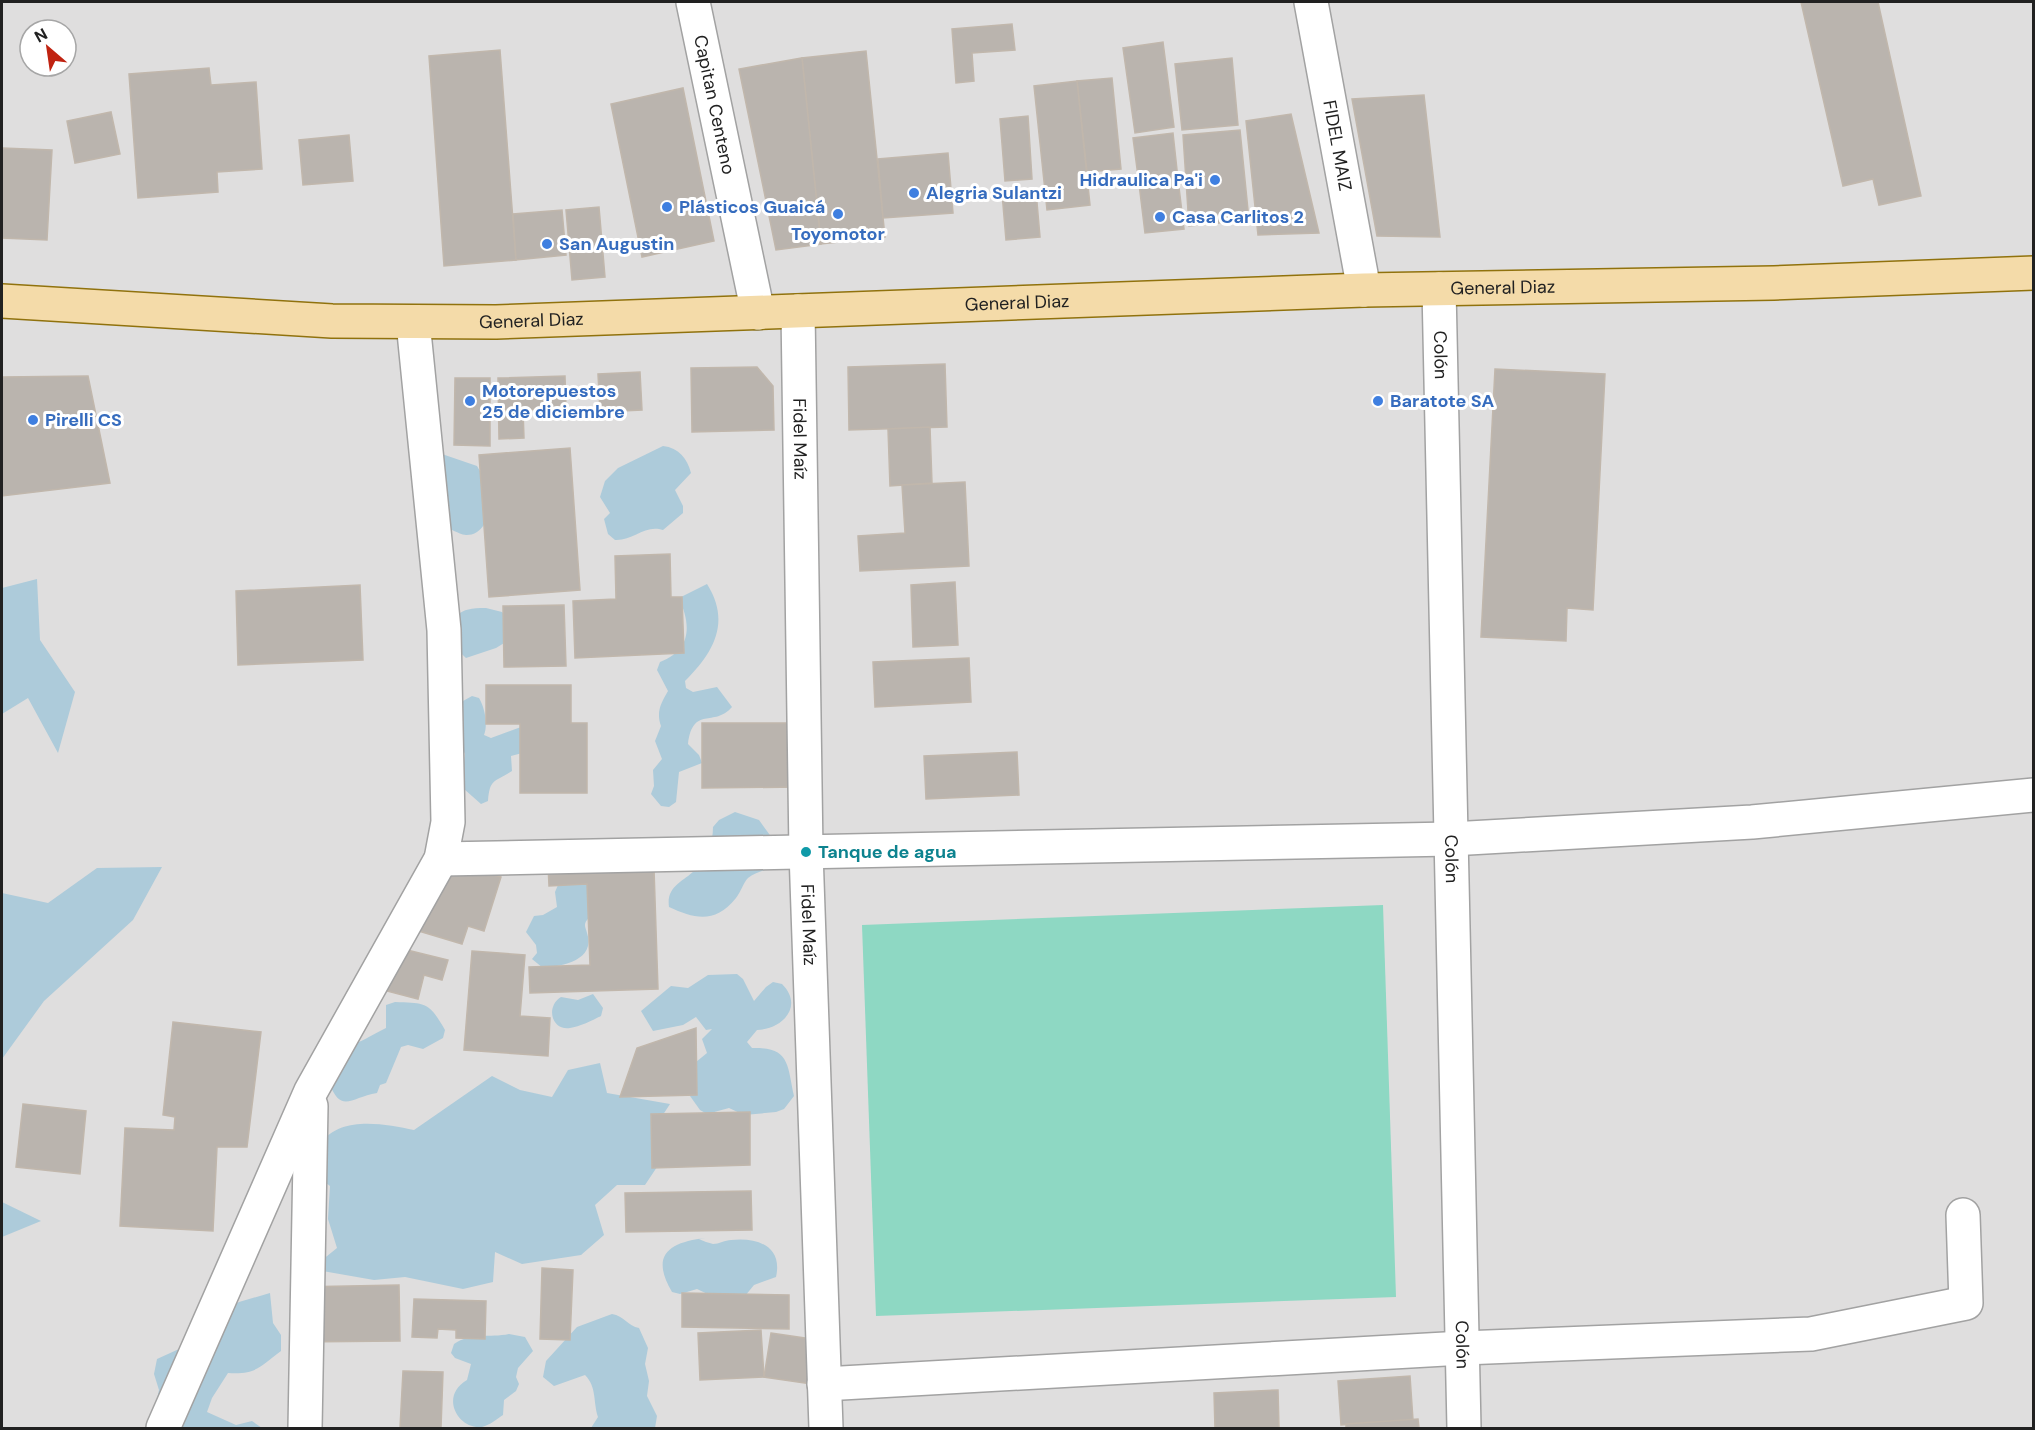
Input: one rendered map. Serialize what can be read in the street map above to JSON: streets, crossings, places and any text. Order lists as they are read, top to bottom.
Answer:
{
  "streets": {
    "main road": ["General Diaz"],
    "street": [
      "Capitan Centeno",
      "FIDEL MAIZ",
      "Colón",
      "Fidel Maíz"
    ]
  },
  "crossings": [
    ["Capitan Centeno", "General Diaz"],
    ["FIDEL MAIZ", "General Diaz"],
    ["General Diaz", "Colón"],
    ["General Diaz", "Fidel Maíz"]
  ],
  "places": [
    "Hidraulica Pa'i",
    "Alegria Sulantzi",
    "Plásticos Guaicá",
    "Toyomotor",
    "Casa Carlitos 2",
    "San Augustin",
    "Motorepuestos 25 de diciembre",
    "Baratote SA",
    "Pirelli CS",
    "Tanque de agua"
  ],
  "north": "top left"
}
